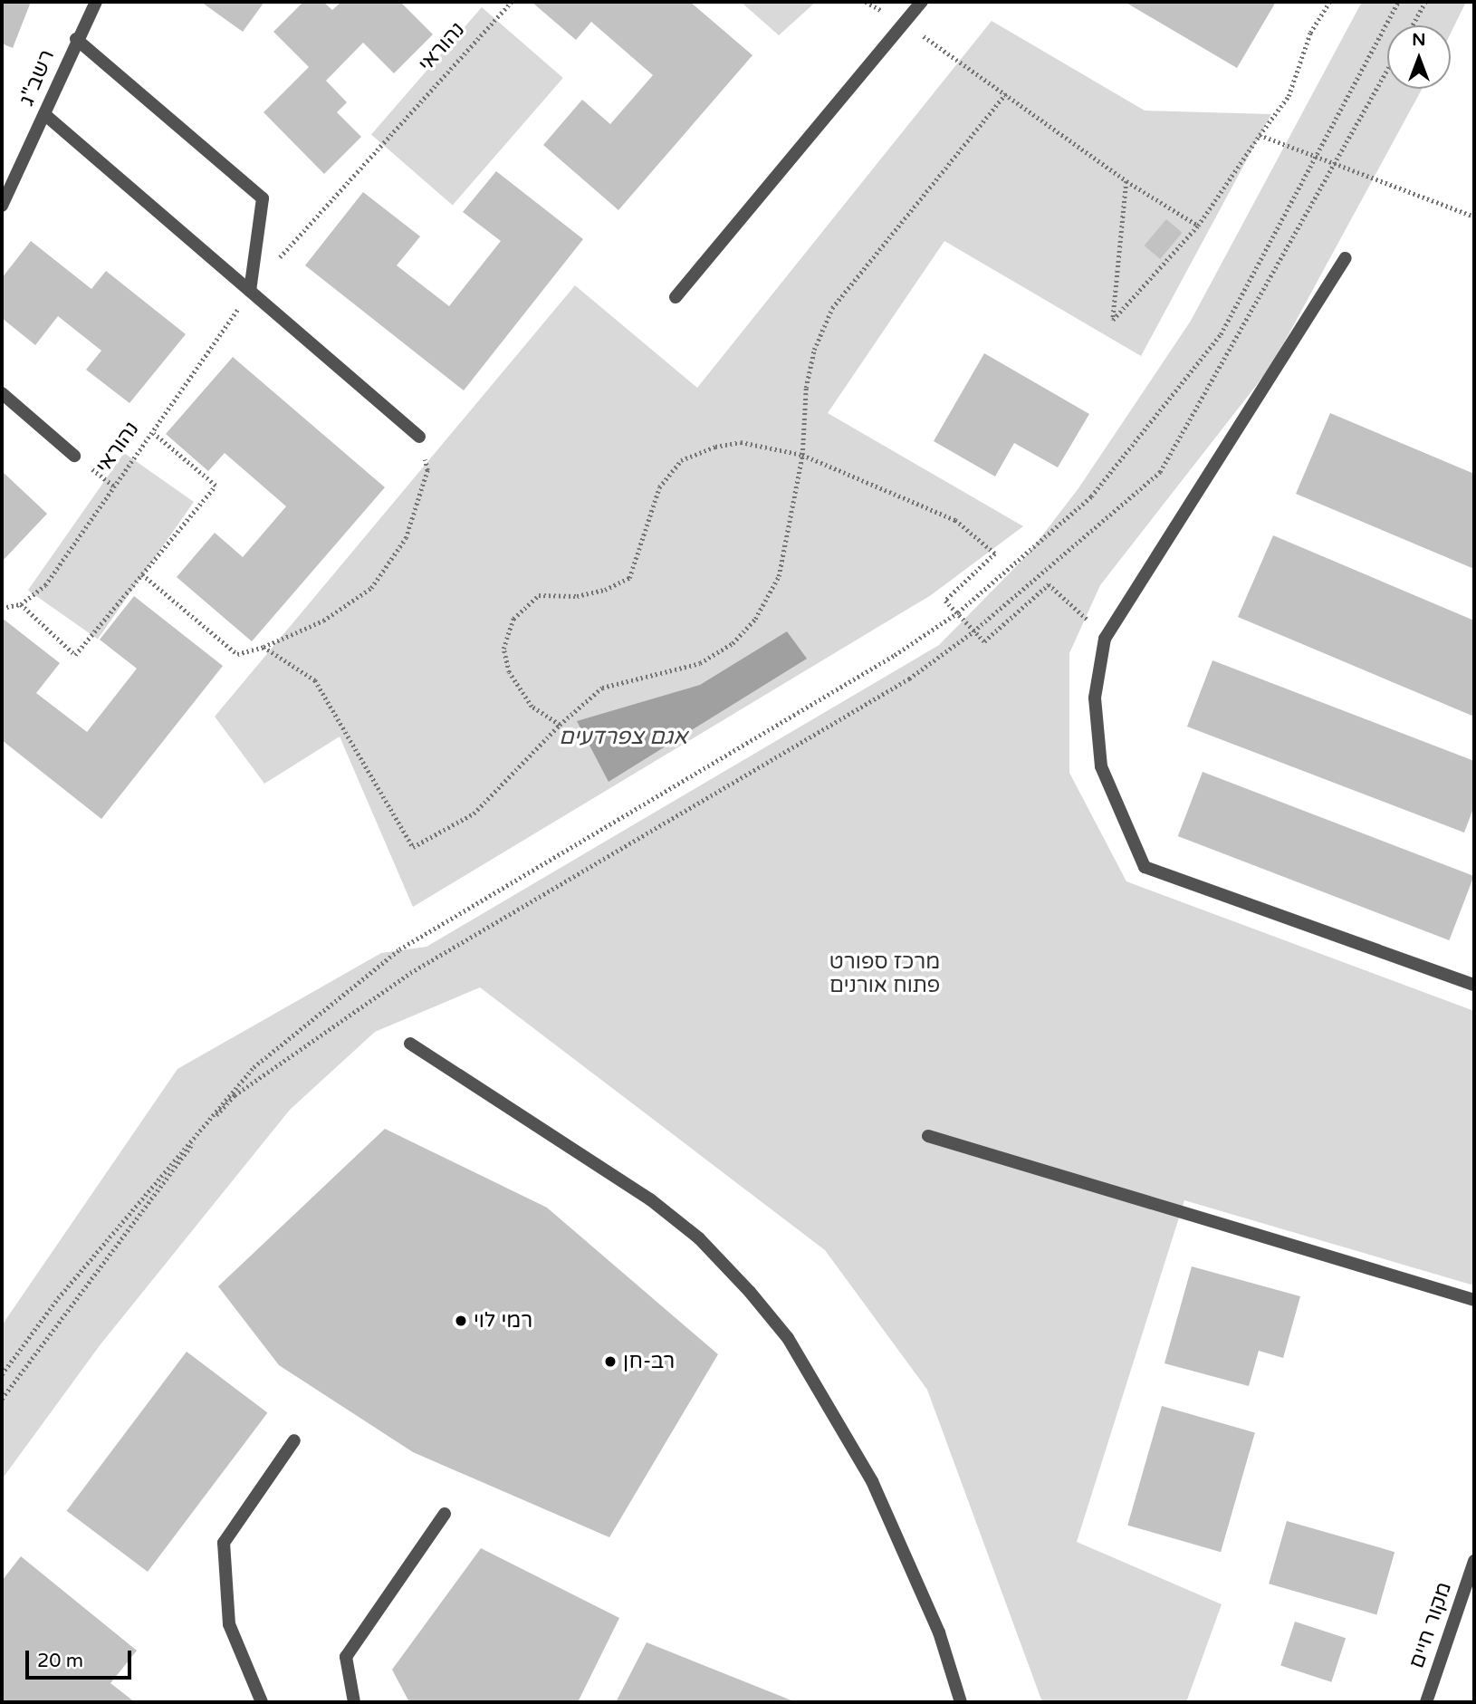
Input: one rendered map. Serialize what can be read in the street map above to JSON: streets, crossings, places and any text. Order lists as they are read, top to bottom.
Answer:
{
  "streets": {
    "street": ["נהוראי", "רשב\"ג", "מקור חיים"]
  },
  "water": ["אגם צפרדעים"],
  "parks": ["מרכז ספורט פתוח אורנים"],
  "places": ["רמי לוי", "רב-חן"],
  "scale_bar": "20 m",
  "north": "top"
}
